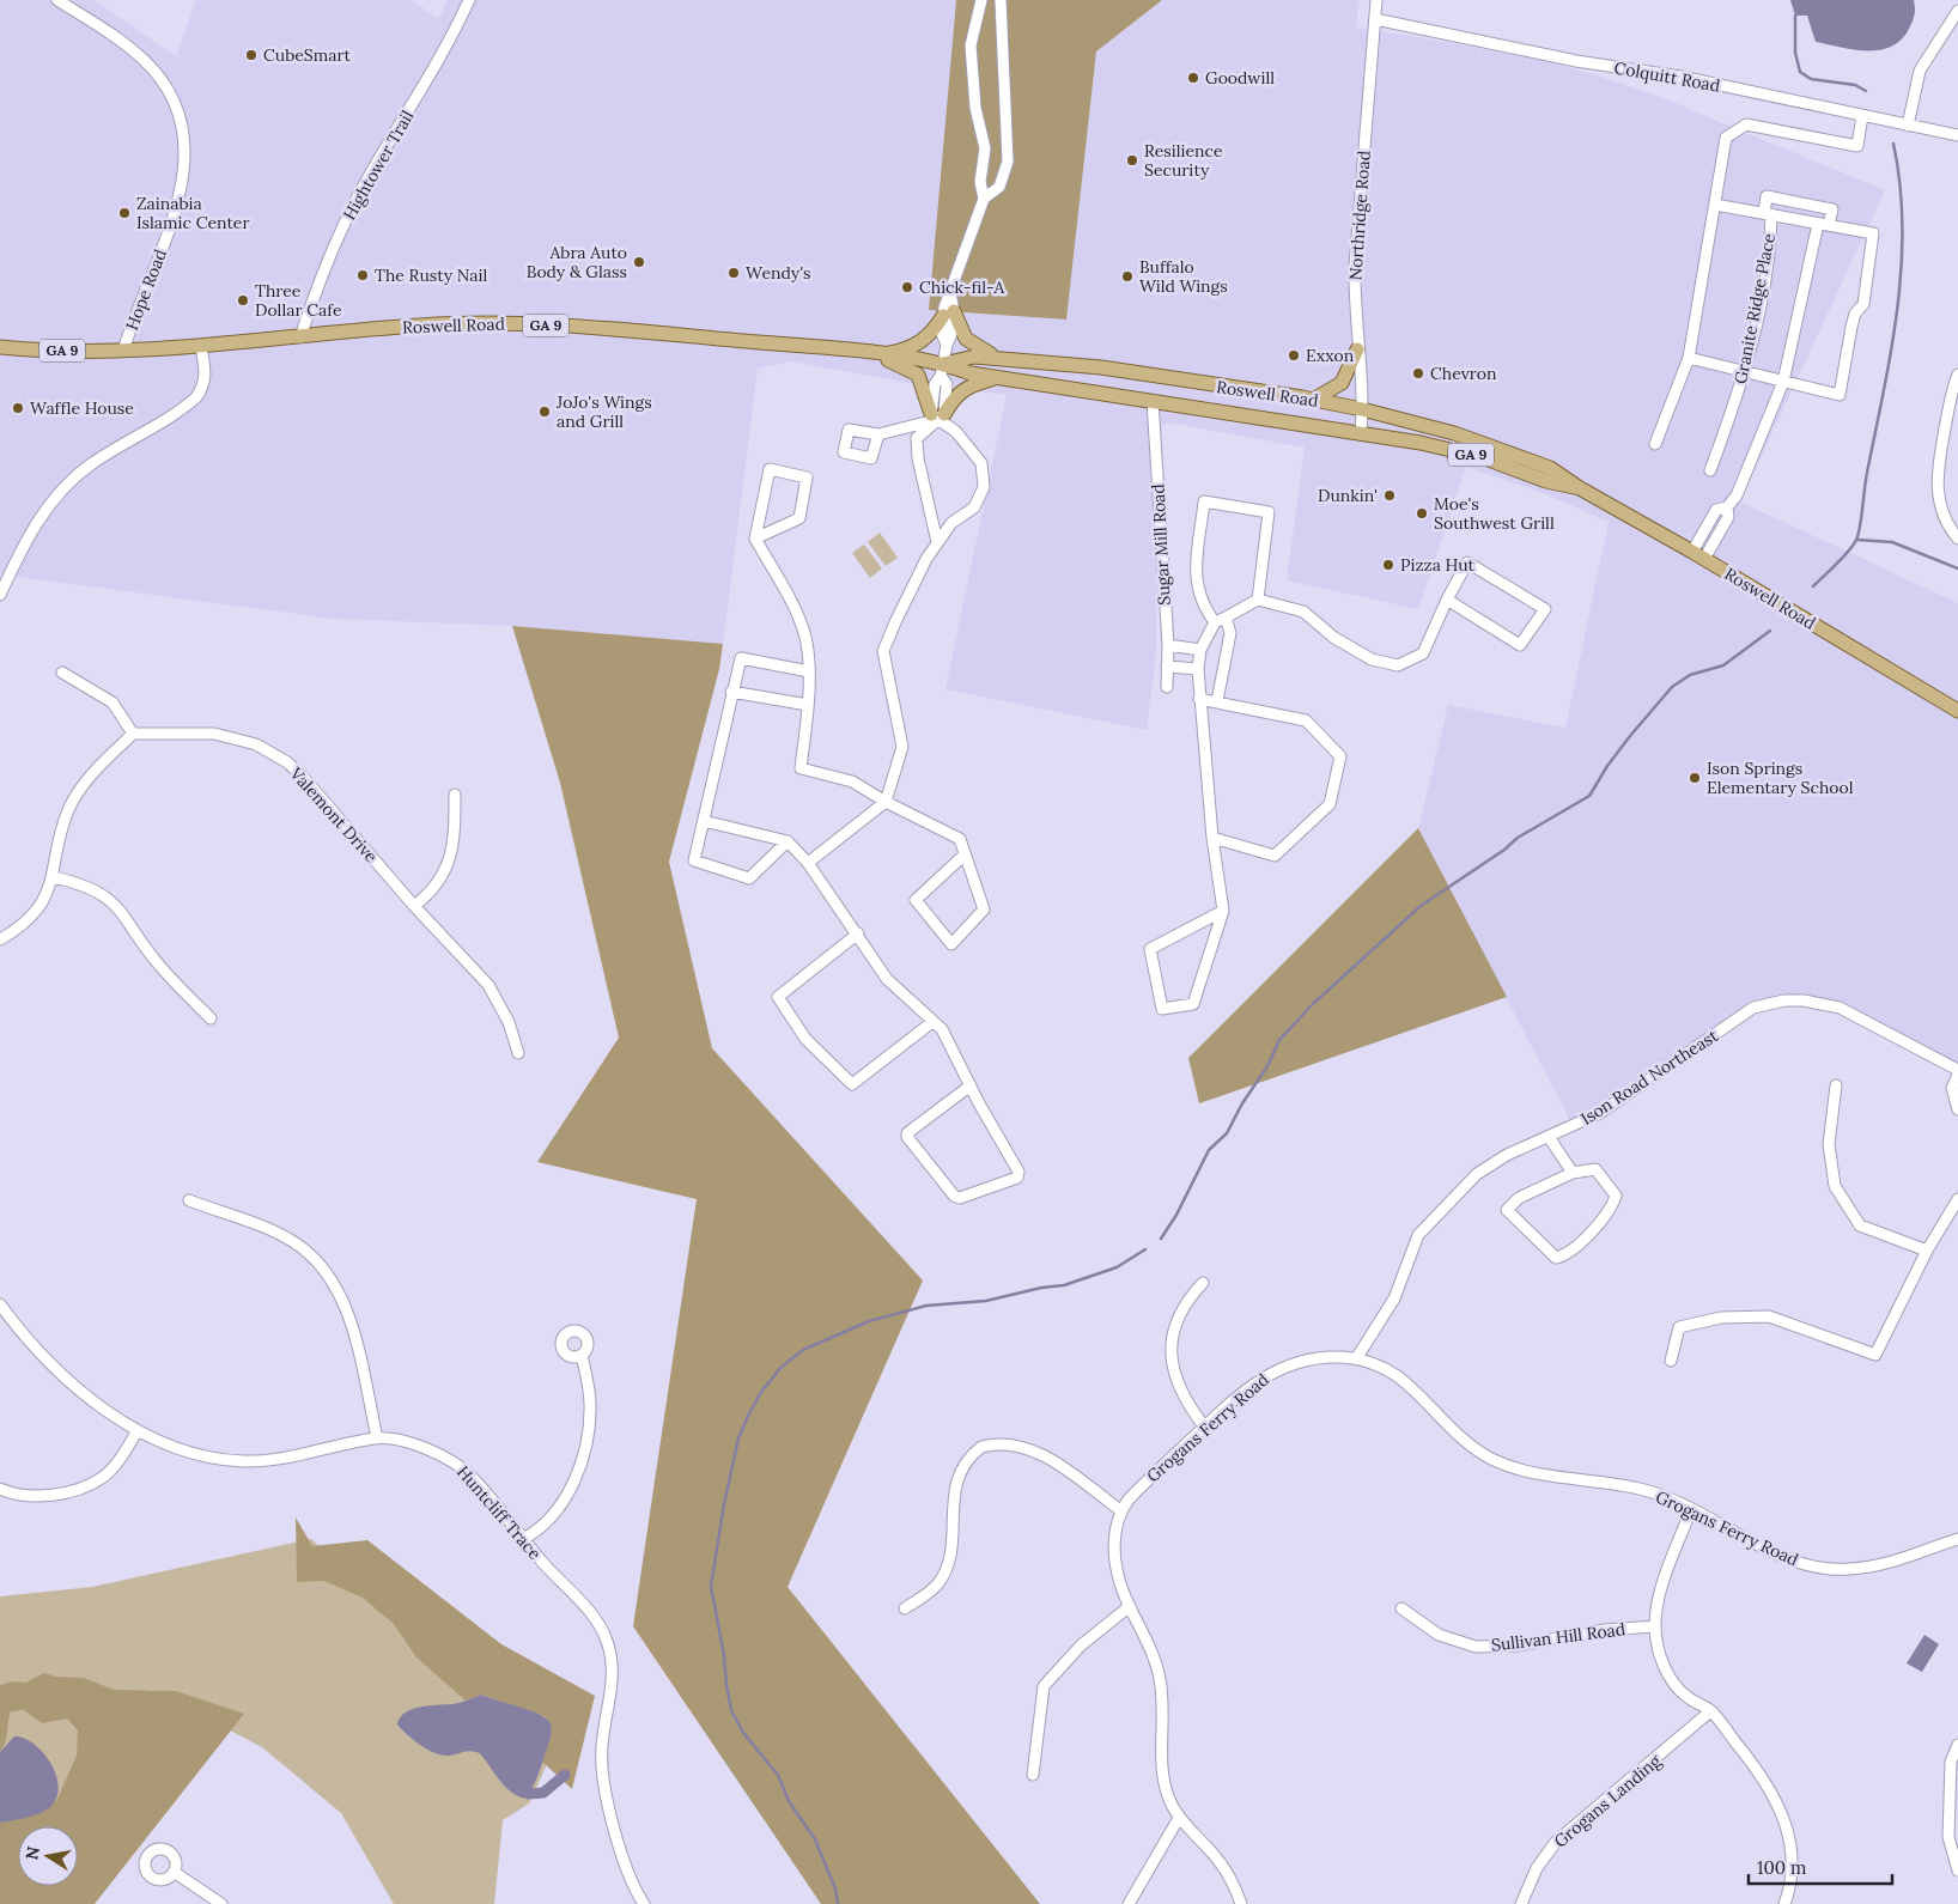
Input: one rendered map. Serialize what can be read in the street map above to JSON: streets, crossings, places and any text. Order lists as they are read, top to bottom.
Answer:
{
  "streets": {
    "main road": ["Roswell Road", "GA 9"],
    "street": [
      "Colquitt Road",
      "Hightower Trail",
      "Northridge Road",
      "Hope Road",
      "Granite Ridge Place",
      "Sugar Mill Road",
      "Valemont Drive",
      "Ison Road Northeast",
      "Grogans Ferry Road",
      "Huntcliff Trace",
      "Sullivan Hill Road",
      "Grogans Landing"
    ]
  },
  "crossings": [
    ["Colquitt Road", "Northridge Road"],
    ["Hightower Trail", "Roswell Road"],
    ["Northridge Road", "Roswell Road"],
    ["Hope Road", "Roswell Road"],
    ["Roswell Road", "Sugar Mill Road"],
    ["Ison Road Northeast", "Grogans Ferry Road"]
  ],
  "places": [
    "CubeSmart",
    "Goodwill",
    "Resilience Security",
    "Zainabia Islamic Center",
    "Abra Auto Body & Glass",
    "Wendy's",
    "The Rusty Nail",
    "Buffalo Wild Wings",
    "Chick-fil-A",
    "Three Dollar Cafe",
    "Exxon",
    "Chevron",
    "Waffle House",
    "JoJo's Wings and Grill",
    "Dunkin'",
    "Moe's Southwest Grill",
    "Pizza Hut",
    "Ison Springs Elementary School"
  ],
  "scale_bar": "100 m",
  "north": "left"
}
